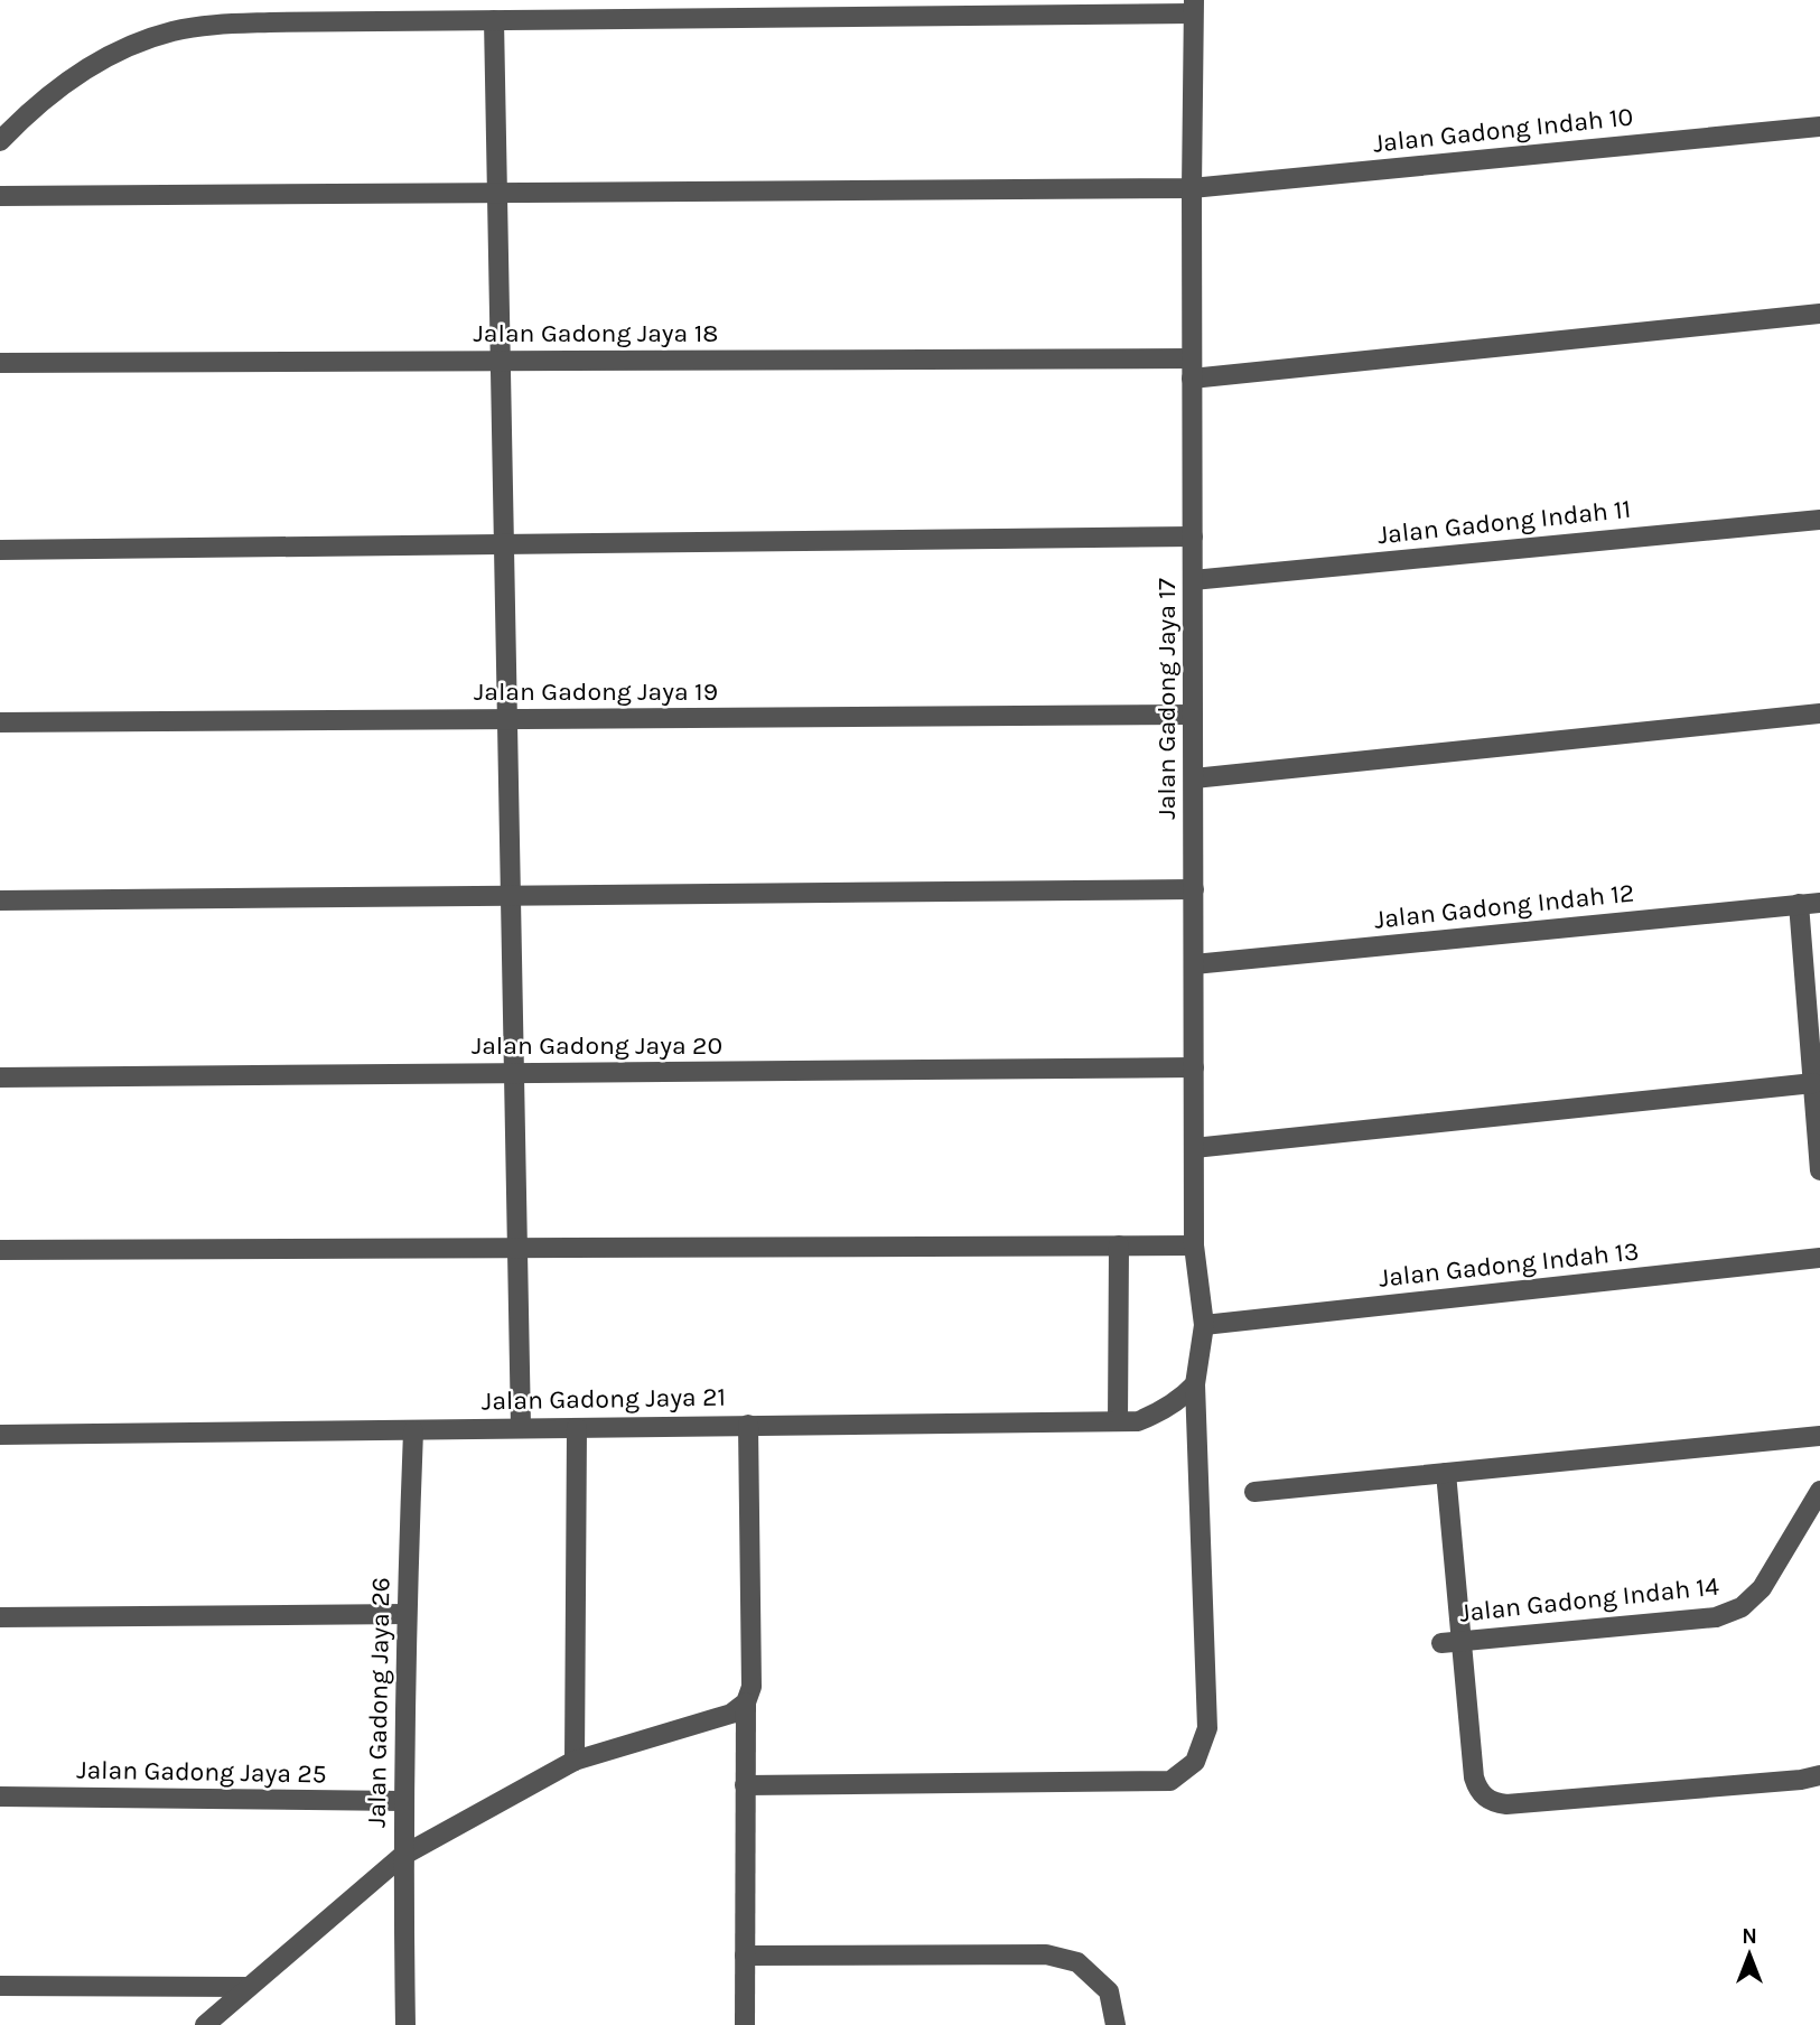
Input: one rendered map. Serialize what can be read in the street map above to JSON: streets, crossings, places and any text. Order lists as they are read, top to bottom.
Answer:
{
  "streets": {
    "street": [
      "Jalan Gadong Indah 10",
      "Jalan Gadong Jaya 18",
      "Jalan Gadong Indah 11",
      "Jalan Gadong Jaya 19",
      "Jalan Gadong Jaya 17",
      "Jalan Gadong Indah 12",
      "Jalan Gadong Jaya 20",
      "Jalan Gadong Indah 13",
      "Jalan Gadong Jaya 21",
      "Jalan Gadong Indah 14",
      "Jalan Gadong Jaya 26",
      "Jalan Gadong Jaya 25"
    ]
  },
  "crossings": [
    ["Jalan Gadong Indah 10", "Jalan Gadong Jaya 17"],
    ["Jalan Gadong Jaya 18", "Jalan Gadong Jaya 17"],
    ["Jalan Gadong Indah 11", "Jalan Gadong Jaya 17"],
    ["Jalan Gadong Jaya 19", "Jalan Gadong Jaya 17"],
    ["Jalan Gadong Jaya 17", "Jalan Gadong Indah 12"],
    ["Jalan Gadong Jaya 17", "Jalan Gadong Jaya 20"],
    ["Jalan Gadong Jaya 17", "Jalan Gadong Indah 13"],
    ["Jalan Gadong Jaya 17", "Jalan Gadong Jaya 21"],
    ["Jalan Gadong Jaya 21", "Jalan Gadong Jaya 26"],
    ["Jalan Gadong Jaya 26", "Jalan Gadong Jaya 25"]
  ],
  "north": "top"
}
